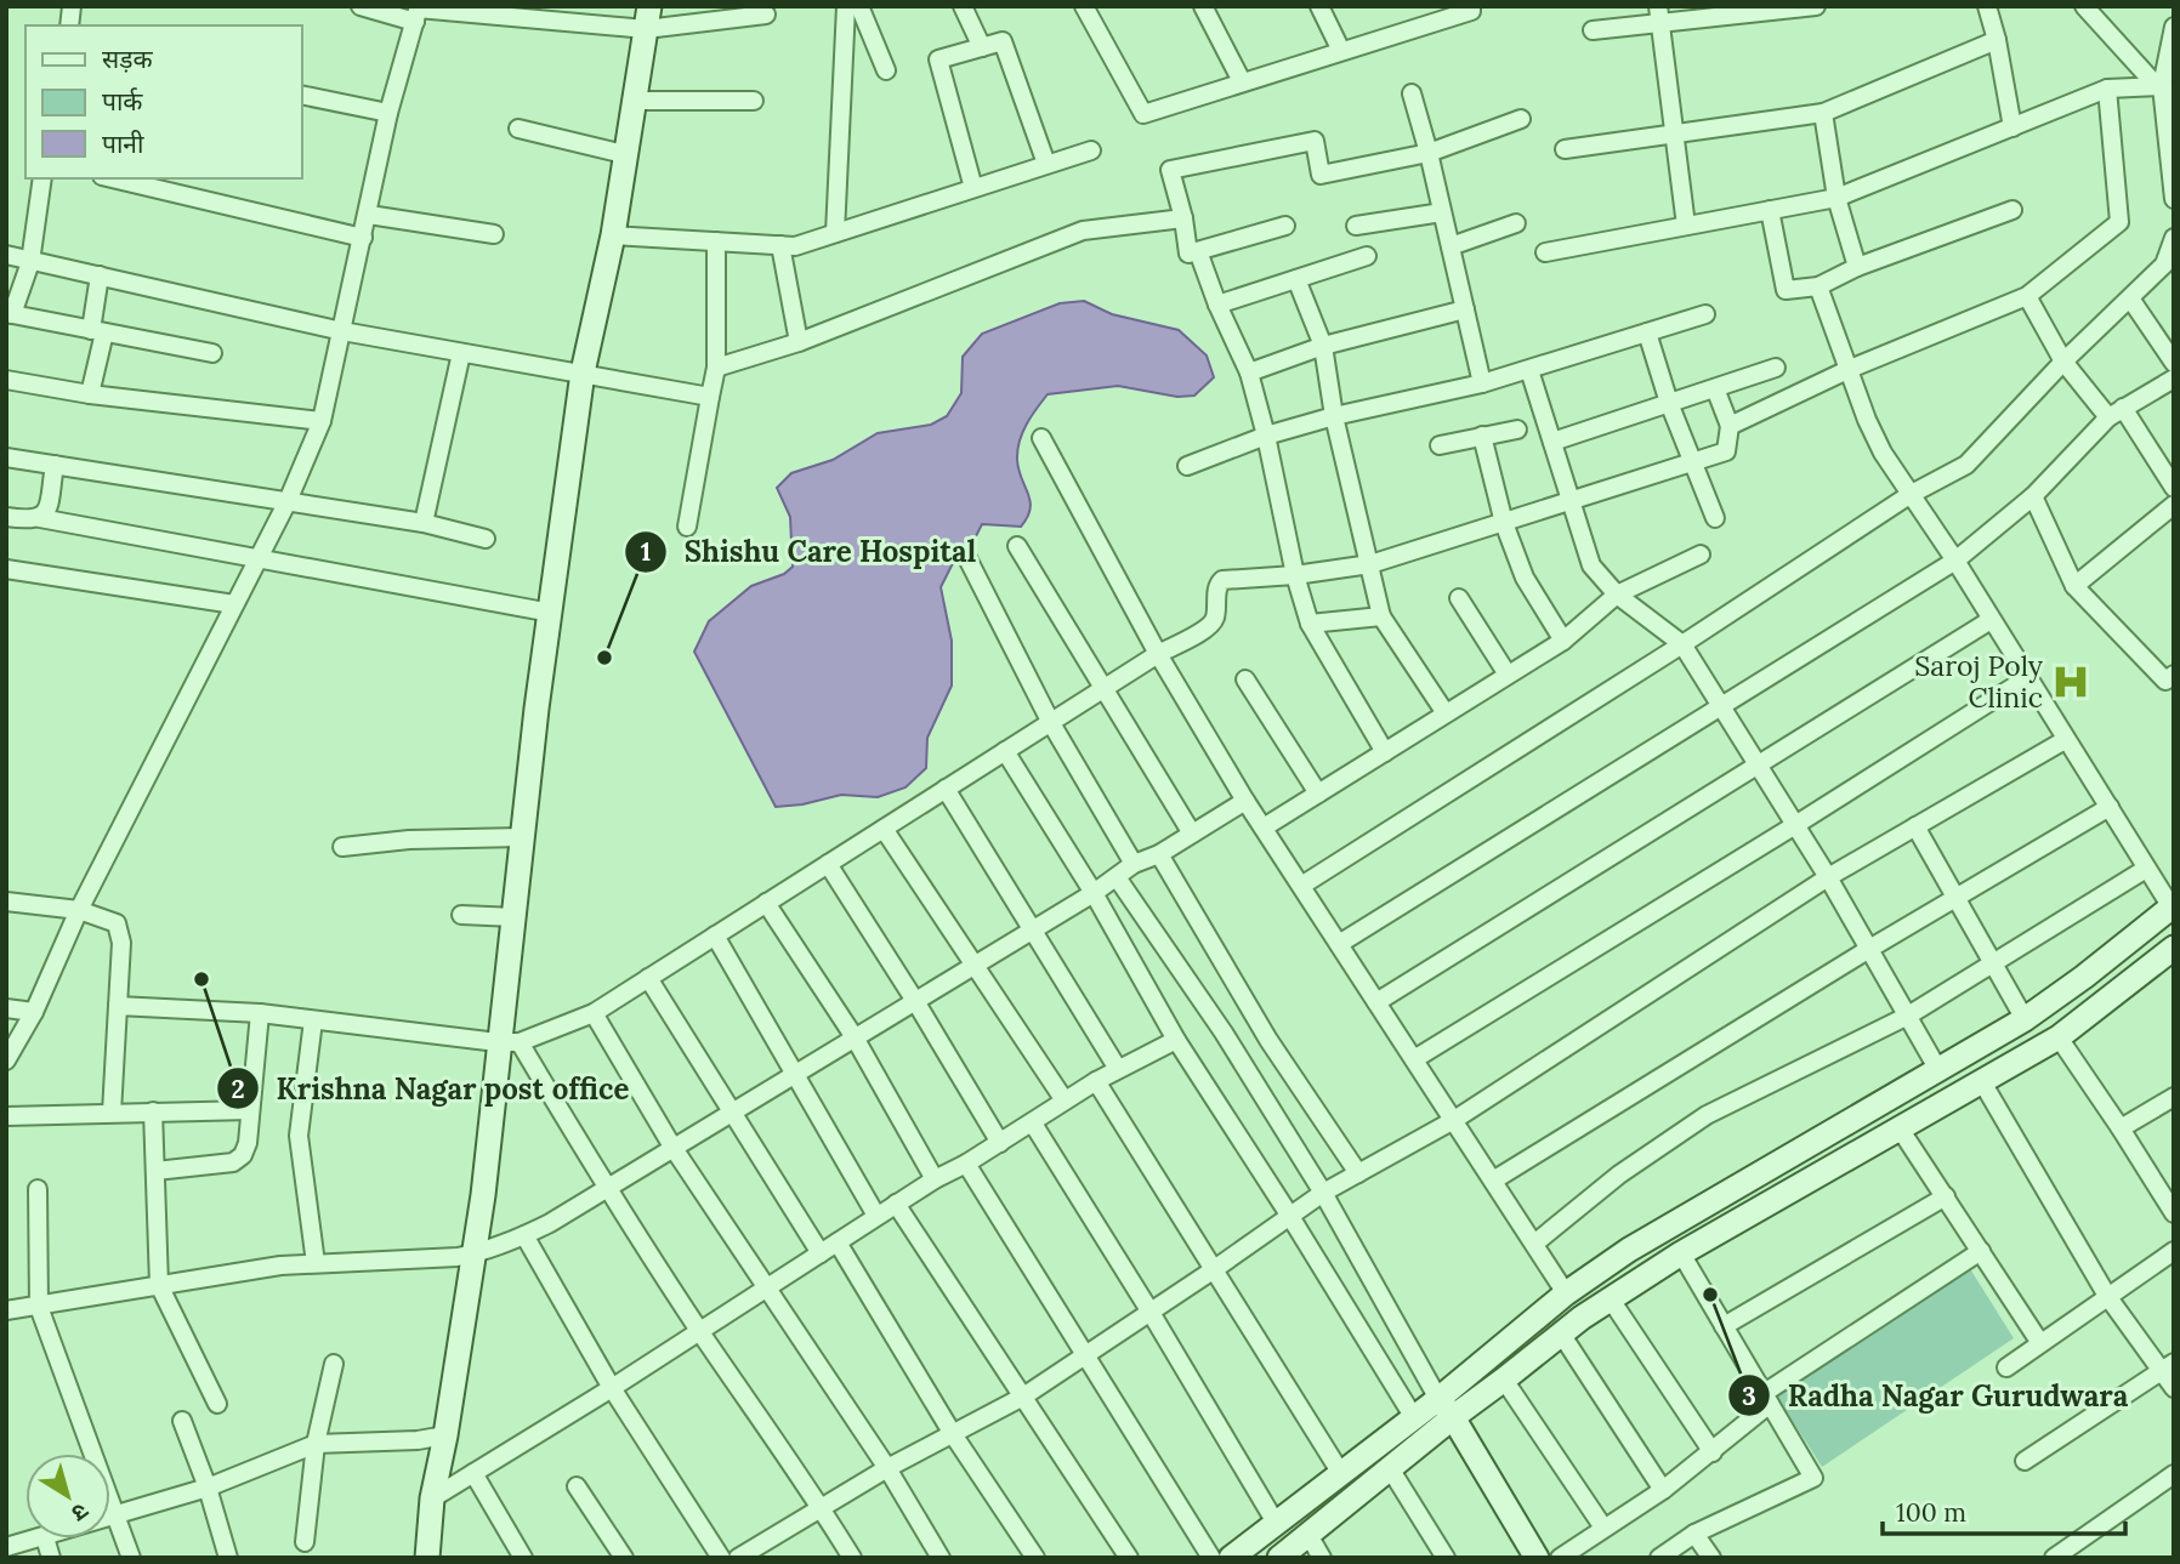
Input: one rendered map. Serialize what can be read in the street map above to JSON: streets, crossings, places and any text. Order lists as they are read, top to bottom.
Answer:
{
  "places": {
    "other": ["Shishu Care Hospital", "Krishna Nagar post office", "Radha Nagar Gurudwara"],
    "hospital": ["Saroj Poly Clinic"]
  },
  "legend": ["सड़क", "पार्क", "पानी"],
  "scale_bar": "100 m",
  "north": "bottom right"
}
